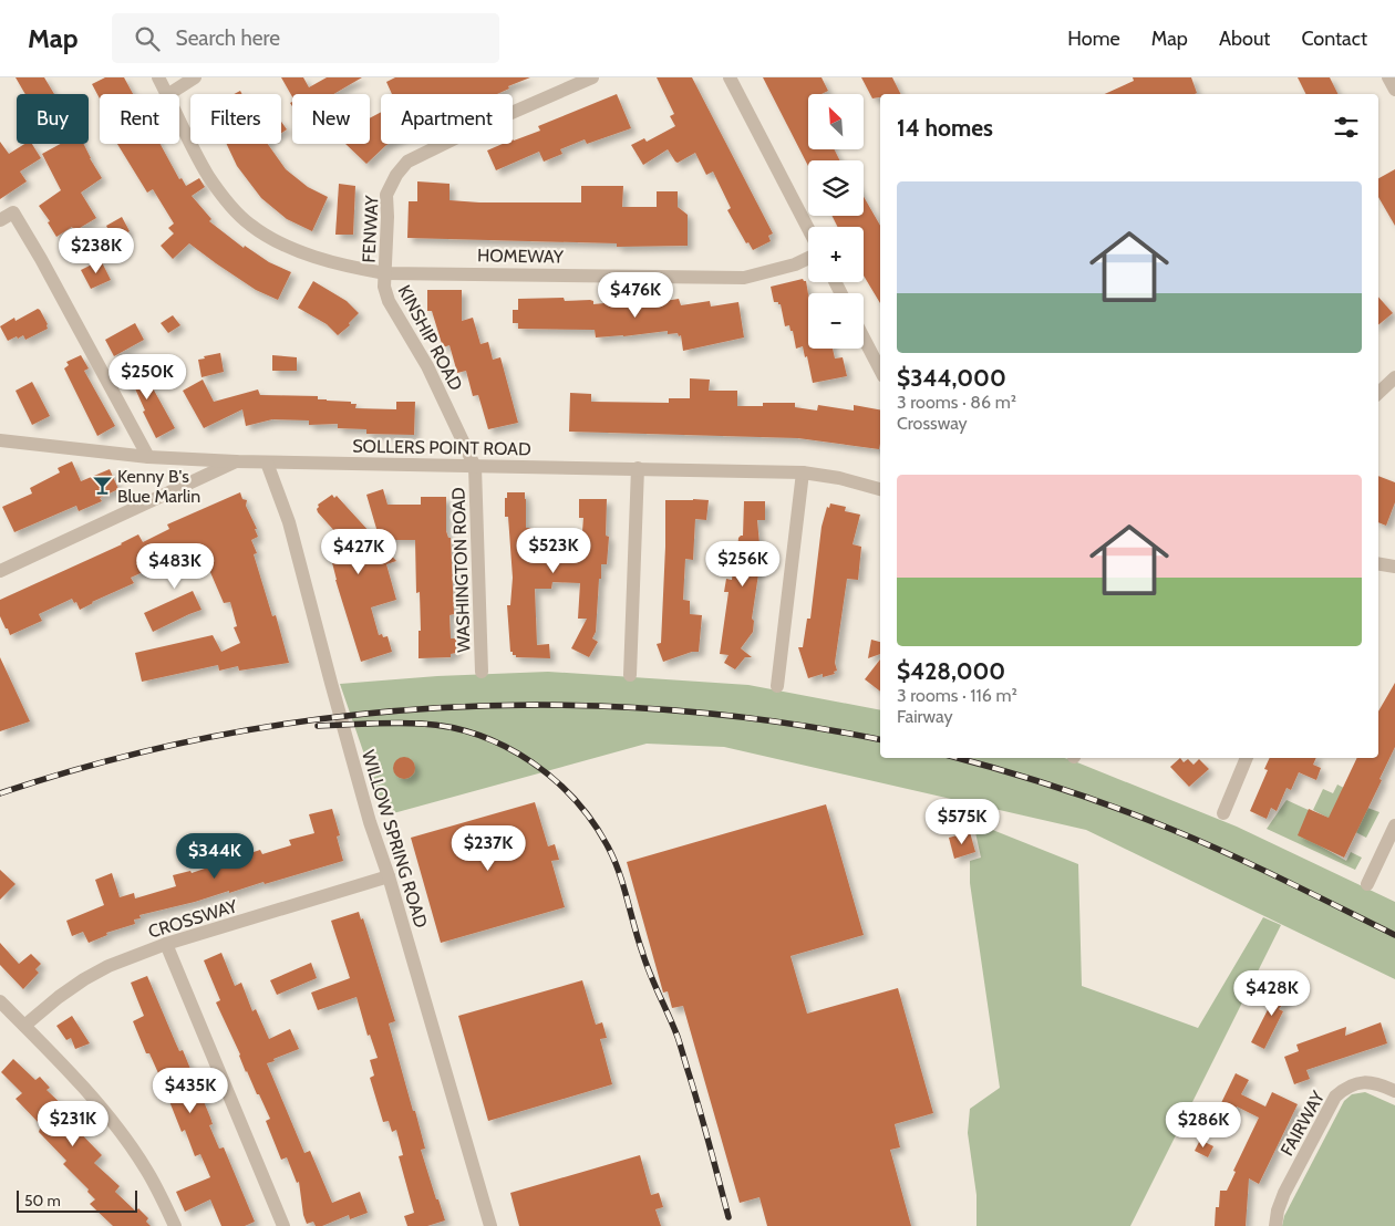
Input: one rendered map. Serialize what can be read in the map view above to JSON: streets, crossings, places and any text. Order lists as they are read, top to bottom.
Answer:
{
  "streets": {
    "street": [
      "FENWAY",
      "HOMEWAY",
      "KINSHIP ROAD",
      "SOLLERS POINT ROAD",
      "WASHINGTON ROAD",
      "WILLOW SPRING ROAD",
      "CROSSWAY",
      "FAIRWAY"
    ]
  },
  "crossings": [
    ["FENWAY", "HOMEWAY"],
    ["FENWAY", "KINSHIP ROAD"],
    ["HOMEWAY", "KINSHIP ROAD"],
    ["KINSHIP ROAD", "SOLLERS POINT ROAD"],
    ["KINSHIP ROAD", "WASHINGTON ROAD"],
    ["SOLLERS POINT ROAD", "WASHINGTON ROAD"],
    ["SOLLERS POINT ROAD", "WILLOW SPRING ROAD"],
    ["WILLOW SPRING ROAD", "CROSSWAY"]
  ],
  "places": {
    "bar": ["Kenny B's Blue Marlin"]
  },
  "scale_bar": "50 m",
  "north": "top left",
  "page": {
    "header": "Map",
    "search": "Search here",
    "nav": [
      "Home",
      "Map",
      "About",
      "Contact"
    ],
    "map_buttons": ["+", "−"],
    "chip": [
      "Buy",
      "Rent",
      "Filters",
      "New",
      "Apartment"
    ],
    "heading": "14 homes",
    "list": [
      {
        "name": "$344,000",
        "note": "3 rooms · 86 m² · Crossway"
      },
      {
        "name": "$428,000",
        "note": "3 rooms · 116 m² · Fairway"
      }
    ],
    "price": [
      "$238K",
      "$476K",
      "$250K",
      "$523K",
      "$427K",
      "$256K",
      "$483K",
      "$575K",
      "$237K",
      "$344K",
      "$428K",
      "$435K",
      "$231K",
      "$286K"
    ],
    "scale": "50 m"
  }
}
